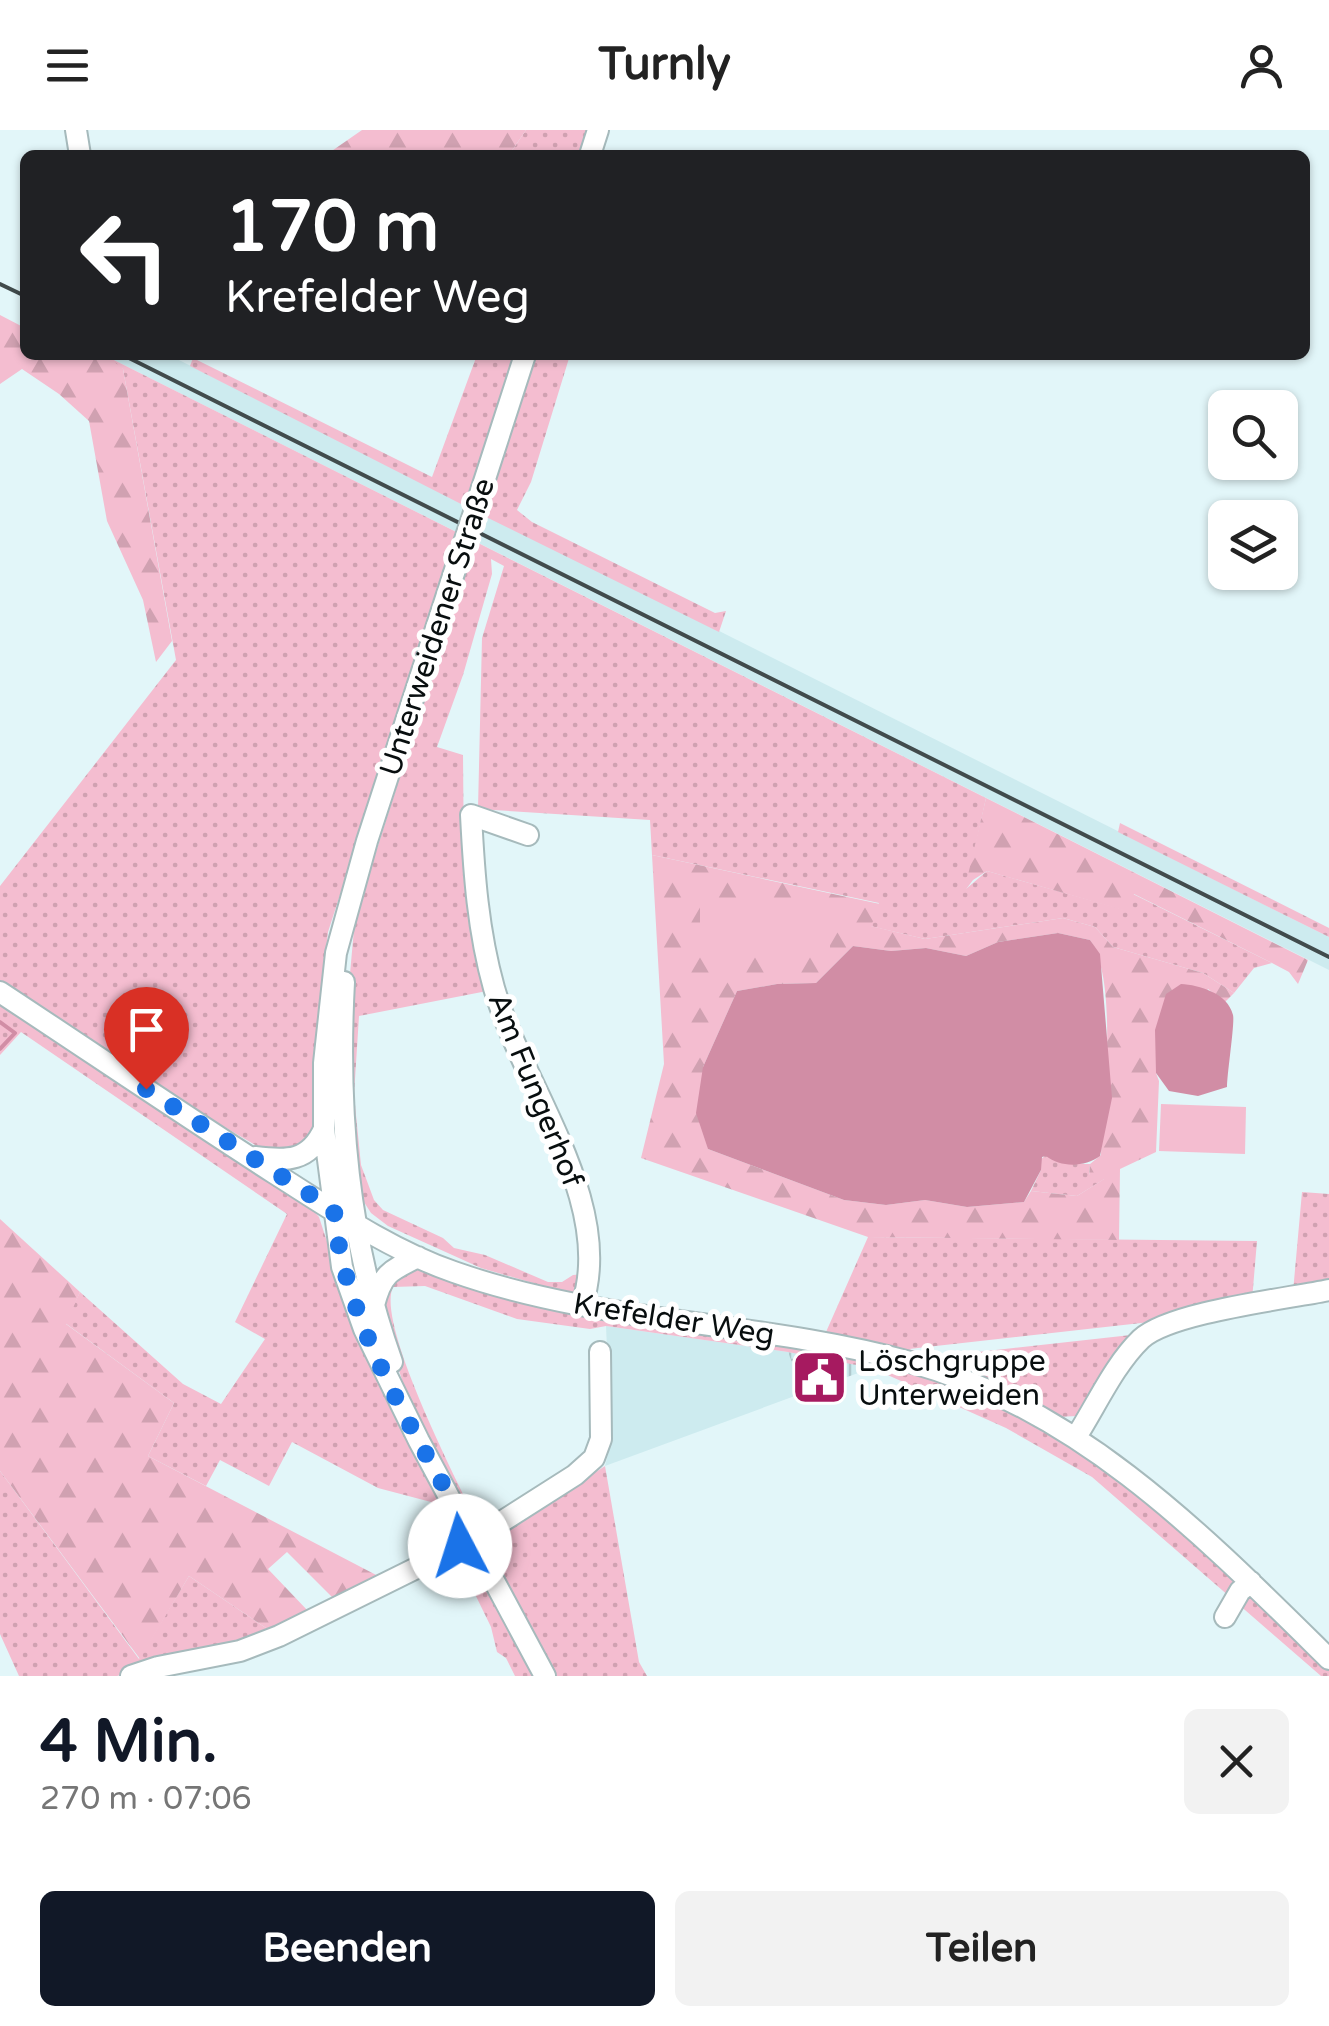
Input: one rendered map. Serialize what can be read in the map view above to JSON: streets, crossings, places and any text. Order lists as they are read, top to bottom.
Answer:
{
  "streets": {
    "street": ["Unterweidener Straße", "Am Fungerhof", "Krefelder Weg"]
  },
  "crossings": [
    ["Unterweidener Straße", "Krefelder Weg"],
    ["Am Fungerhof", "Krefelder Weg"]
  ],
  "places": {
    "public building": ["Löschgruppe Unterweiden"]
  },
  "page": {
    "header": "Turnly",
    "turn": ["170 m", "Krefelder Weg"],
    "heading": ["4 Min.", "270 m · 07:06"],
    "buttons": ["Beenden", "Teilen"]
  }
}
